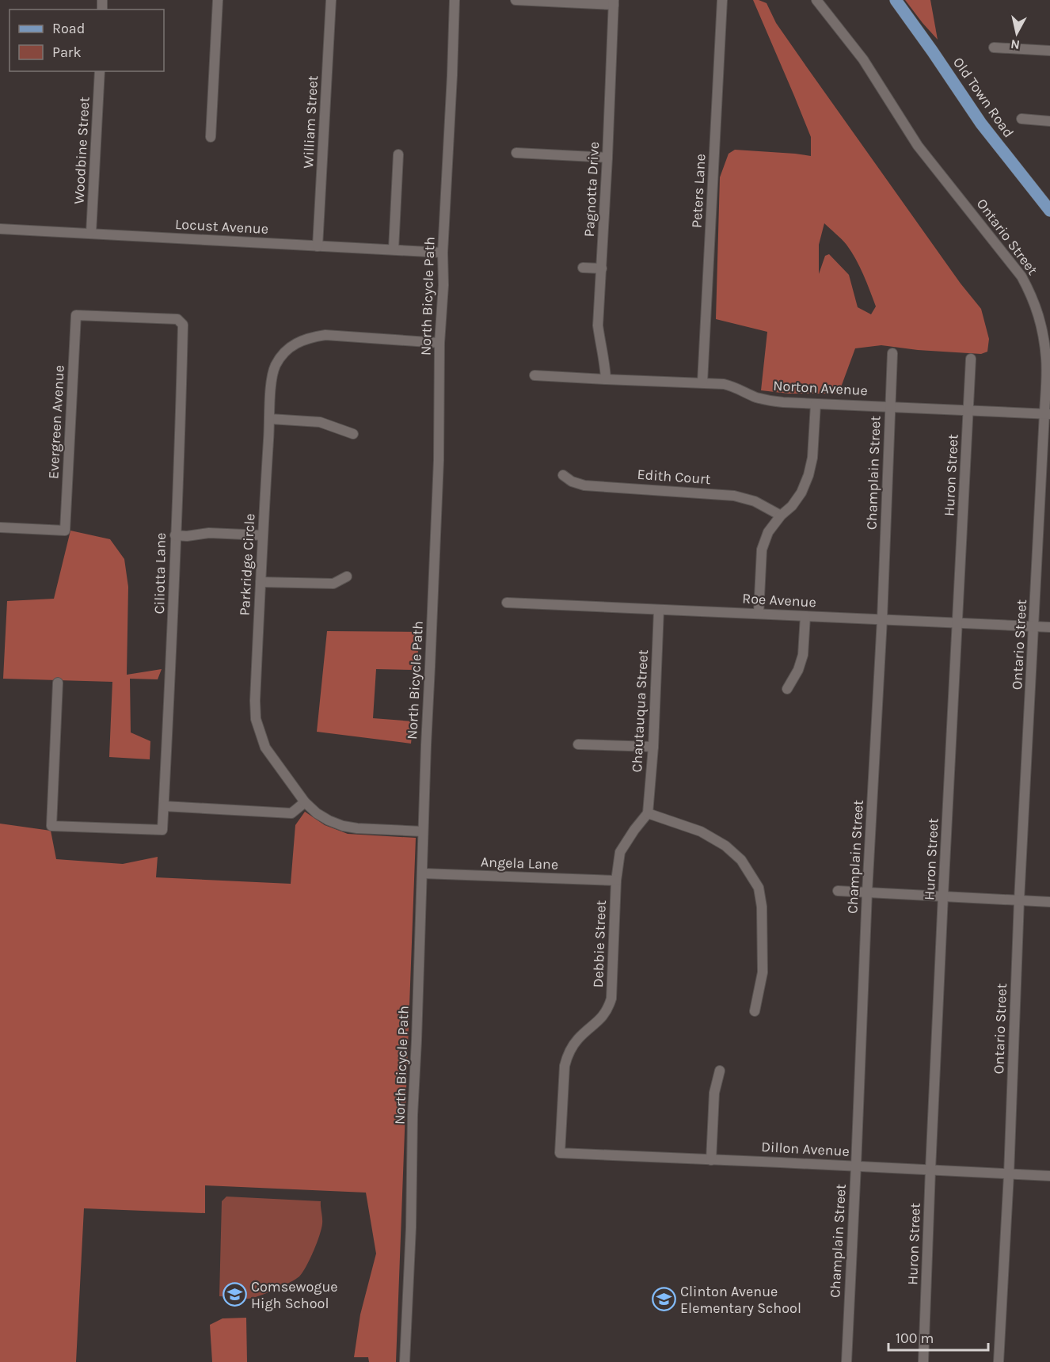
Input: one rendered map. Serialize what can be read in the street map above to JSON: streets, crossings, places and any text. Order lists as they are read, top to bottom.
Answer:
{
  "streets": {
    "main road": ["Old Town Road"],
    "street": [
      "William Street",
      "Woodbine Street",
      "Pagnotta Drive",
      "Peters Lane",
      "Locust Avenue",
      "Ontario Street",
      "North Bicycle Path",
      "Norton Avenue",
      "Evergreen Avenue",
      "Champlain Street",
      "Huron Street",
      "Edith Court",
      "Parkridge Circle",
      "Ciliotta Lane",
      "Roe Avenue",
      "Chautauqua Street",
      "Angela Lane",
      "Debbie Street",
      "Dillon Avenue"
    ]
  },
  "crossings": [
    ["William Street", "Locust Avenue"],
    ["Woodbine Street", "Locust Avenue"],
    ["Pagnotta Drive", "Norton Avenue"],
    ["Peters Lane", "Norton Avenue"],
    ["Locust Avenue", "North Bicycle Path"],
    ["Ontario Street", "Norton Avenue"],
    ["Ontario Street", "Roe Avenue"],
    ["Ontario Street", "Dillon Avenue"],
    ["North Bicycle Path", "Parkridge Circle"],
    ["North Bicycle Path", "Angela Lane"],
    ["Norton Avenue", "Champlain Street"],
    ["Norton Avenue", "Huron Street"],
    ["Evergreen Avenue", "Ciliotta Lane"],
    ["Champlain Street", "Roe Avenue"],
    ["Champlain Street", "Dillon Avenue"],
    ["Huron Street", "Roe Avenue"],
    ["Huron Street", "Dillon Avenue"],
    ["Roe Avenue", "Chautauqua Street"],
    ["Chautauqua Street", "Debbie Street"],
    ["Angela Lane", "Debbie Street"],
    ["Debbie Street", "Dillon Avenue"]
  ],
  "places": {
    "school or university": ["Comsewogue High School", "Clinton Avenue Elementary School"]
  },
  "legend": ["Road", "Park"],
  "scale_bar": "100 m",
  "north": "bottom"
}
